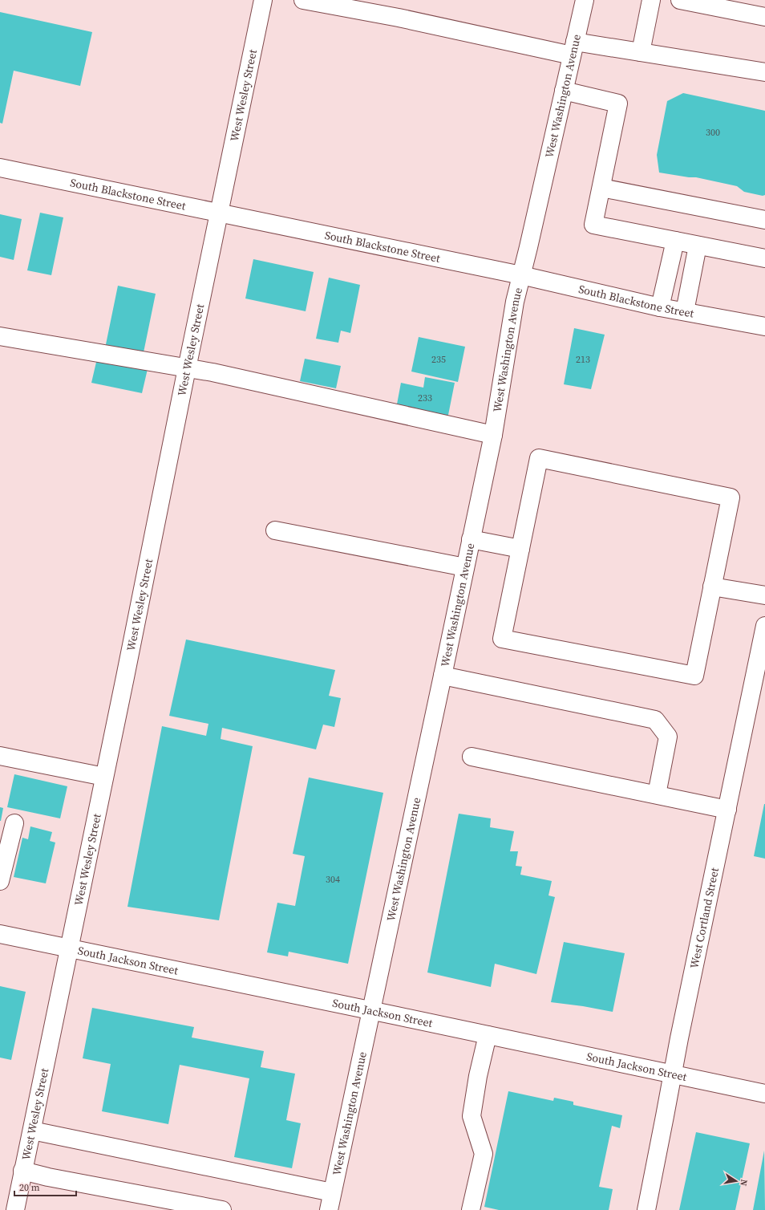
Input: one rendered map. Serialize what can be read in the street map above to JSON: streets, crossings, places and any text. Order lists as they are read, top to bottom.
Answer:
{
  "streets": {
    "street": [
      "West Wesley Street",
      "West Washington Avenue",
      "South Blackstone Street",
      "West Cortland Street",
      "South Jackson Street"
    ]
  },
  "crossings": [
    ["West Wesley Street", "South Blackstone Street"],
    ["West Wesley Street", "South Jackson Street"],
    ["West Washington Avenue", "South Blackstone Street"],
    ["West Washington Avenue", "South Jackson Street"],
    ["West Cortland Street", "South Jackson Street"]
  ],
  "house_numbers": [
    "300",
    "235",
    "213",
    "233",
    "304"
  ],
  "scale_bar": "20 m",
  "north": "right"
}
